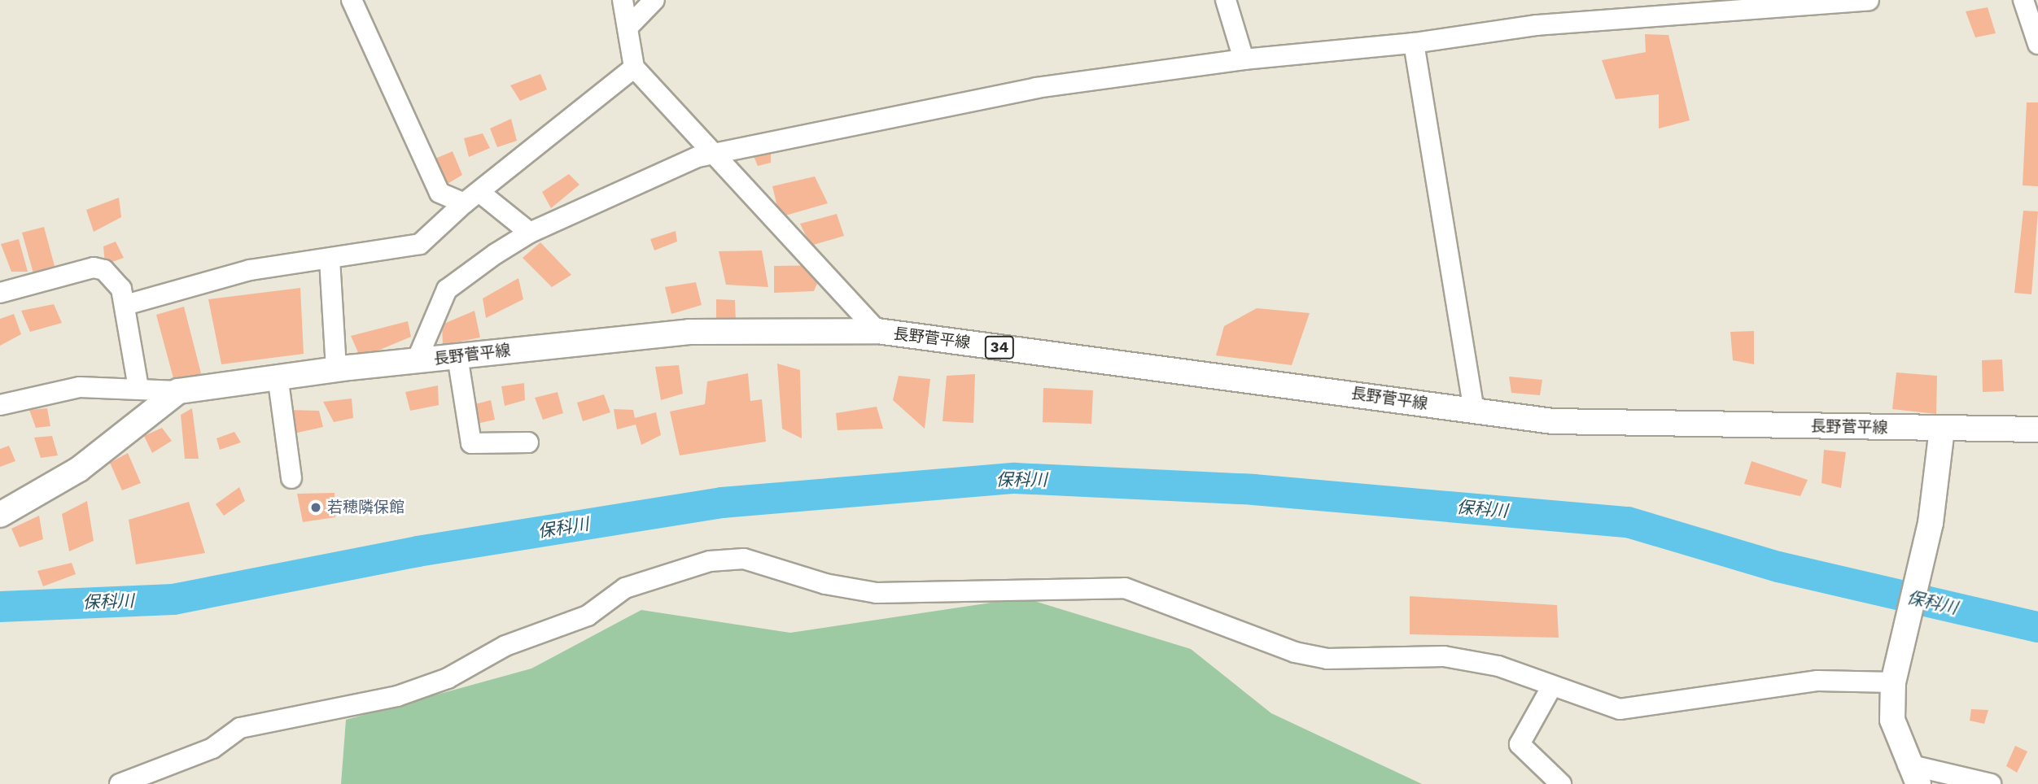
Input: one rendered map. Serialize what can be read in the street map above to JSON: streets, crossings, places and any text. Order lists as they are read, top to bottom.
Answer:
{
  "streets": {
    "main road": ["長野菅平線", "34"]
  },
  "water": ["保科川"],
  "places": ["若穂隣保館"]
}
